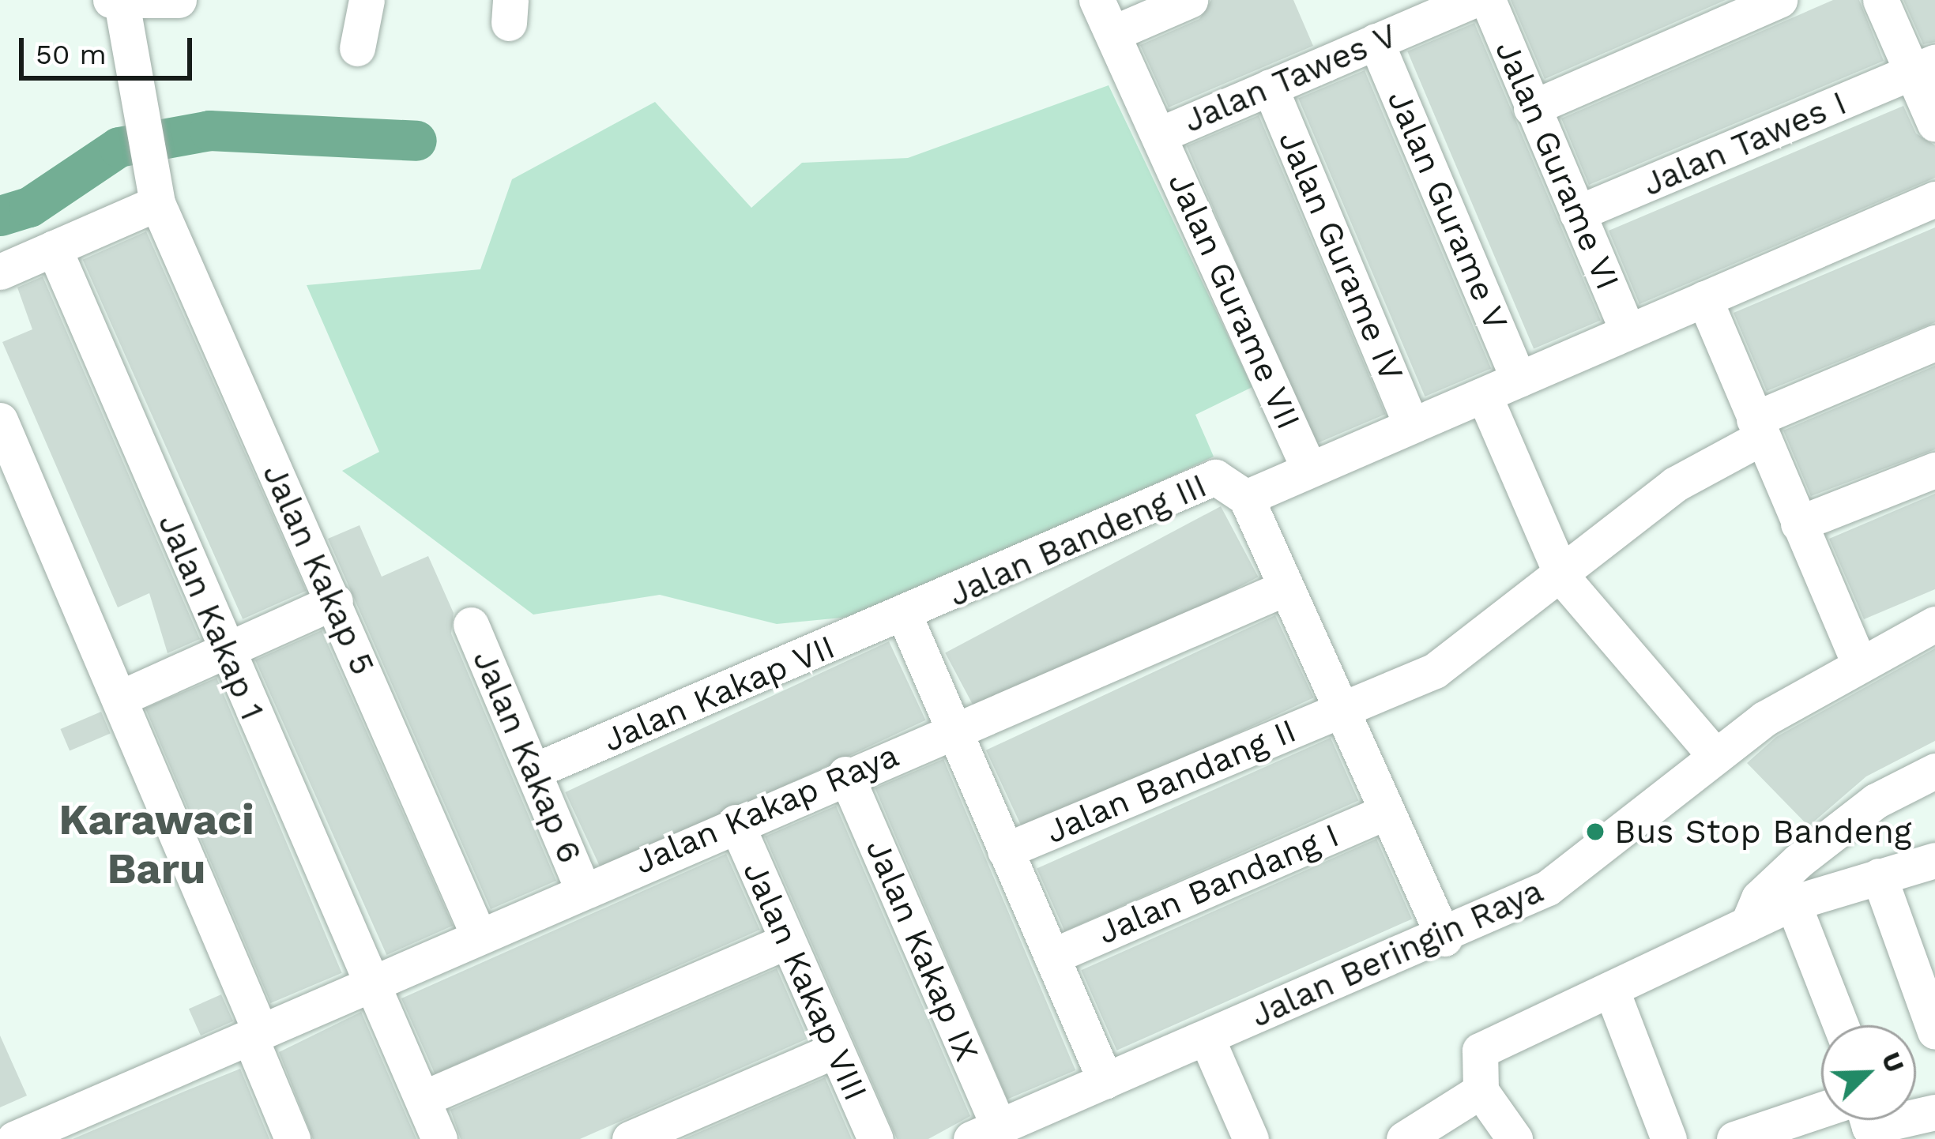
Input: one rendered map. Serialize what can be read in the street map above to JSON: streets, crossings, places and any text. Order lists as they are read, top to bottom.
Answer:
{
  "streets": {
    "street": [
      "Jalan Tawes V",
      "Jalan Tawes I",
      "Jalan Gurame VI",
      "Jalan Gurame V",
      "Jalan Gurame IV",
      "Jalan Gurame VII",
      "Jalan Bandeng III",
      "Jalan Kakap 5",
      "Jalan Kakap 1",
      "Jalan Kakap VII",
      "Jalan Kakap 6",
      "Jalan Bandang II",
      "Jalan Kakap Raya",
      "Jalan Bandang I",
      "Jalan Kakap IX",
      "Jalan Beringin Raya",
      "Jalan Kakap VIII"
    ]
  },
  "crossings": [
    ["Jalan Tawes V", "Jalan Gurame V"],
    ["Jalan Tawes V", "Jalan Gurame IV"],
    ["Jalan Tawes V", "Jalan Gurame VII"],
    ["Jalan Tawes I", "Jalan Gurame VI"],
    ["Jalan Bandeng III", "Jalan Kakap VII"],
    ["Jalan Kakap 5", "Jalan Kakap Raya"],
    ["Jalan Kakap 1", "Jalan Kakap Raya"],
    ["Jalan Kakap VII", "Jalan Kakap 6"],
    ["Jalan Kakap 6", "Jalan Kakap Raya"],
    ["Jalan Kakap Raya", "Jalan Kakap IX"],
    ["Jalan Kakap Raya", "Jalan Kakap VIII"],
    ["Jalan Kakap IX", "Jalan Beringin Raya"]
  ],
  "districts": ["Karawaci Baru"],
  "places": ["Bus Stop Bandeng"],
  "scale_bar": "50 m",
  "north": "top right"
}
